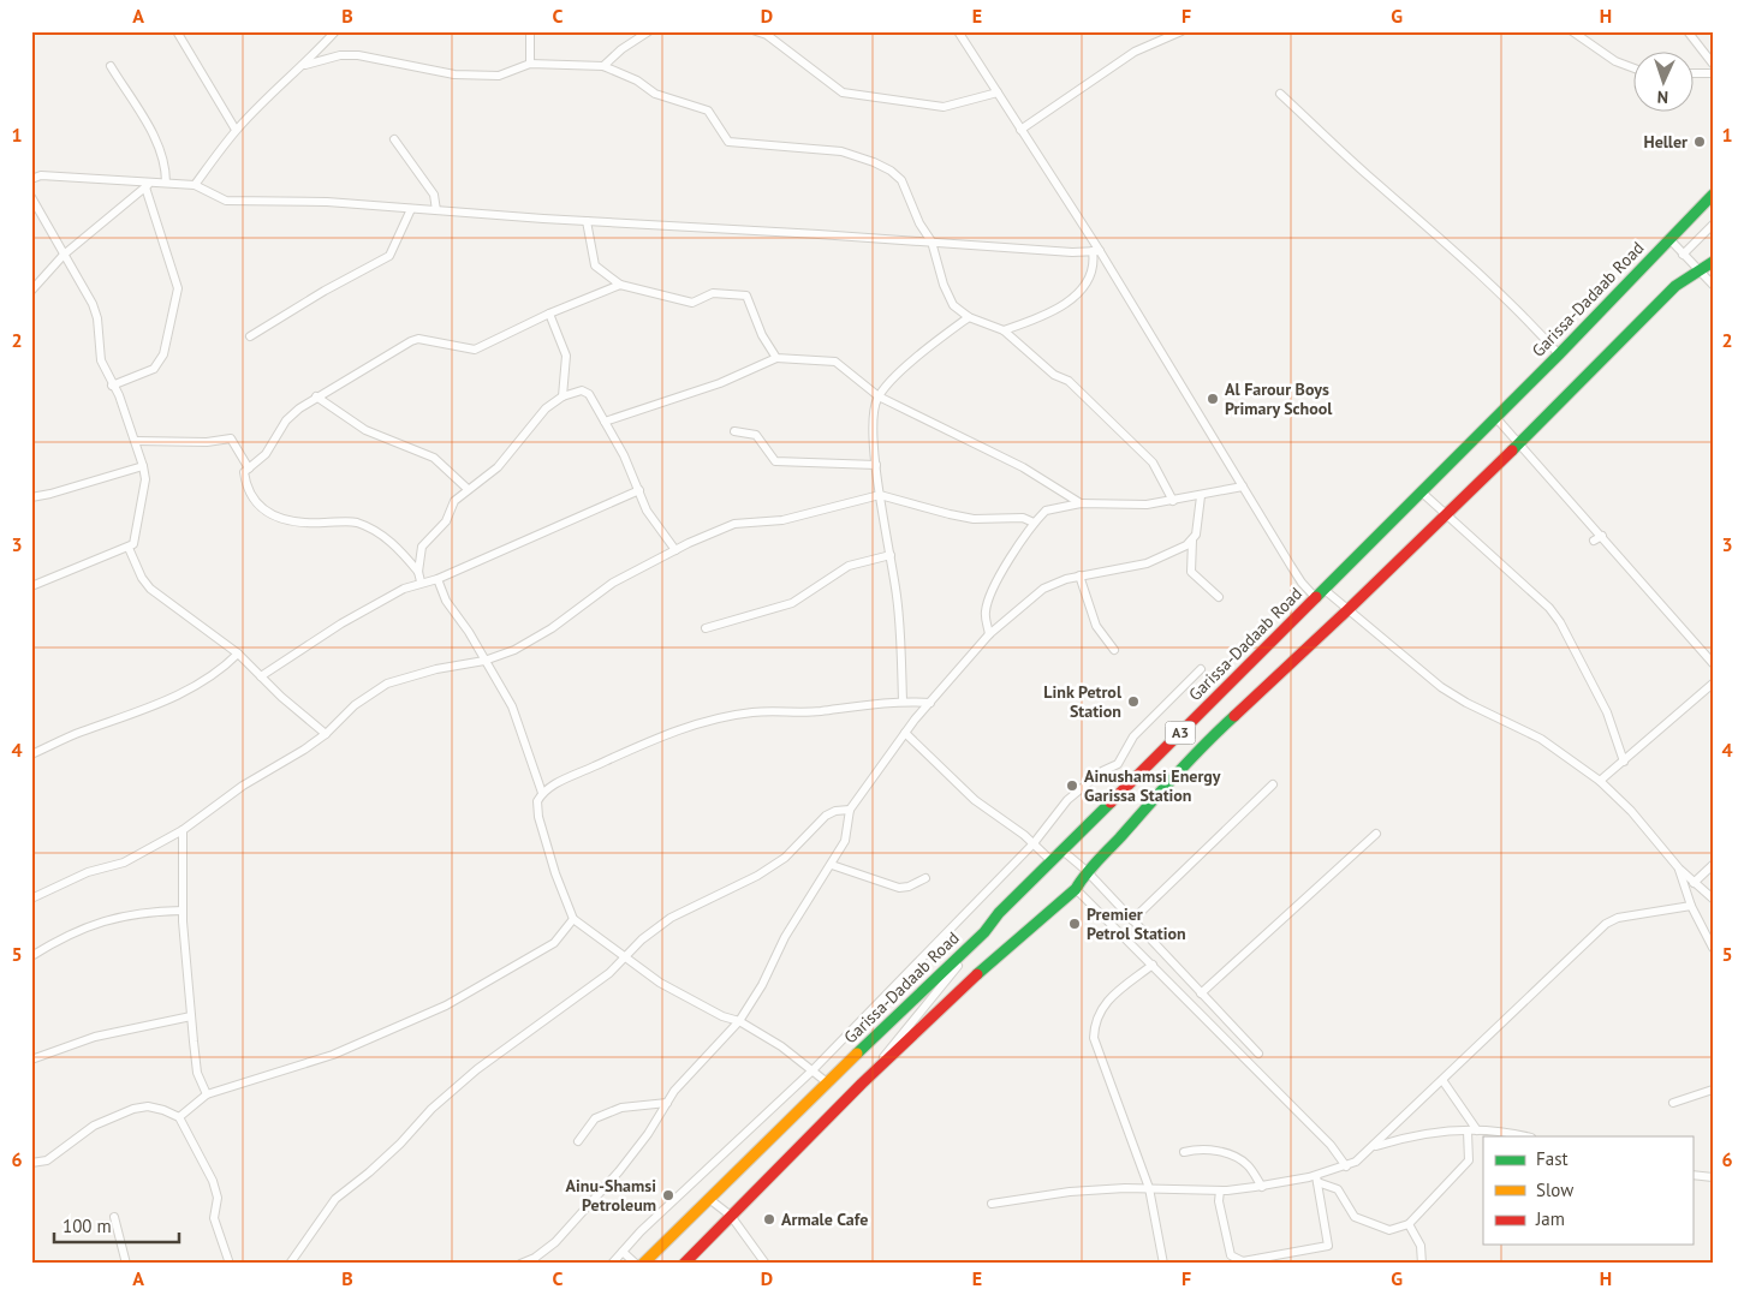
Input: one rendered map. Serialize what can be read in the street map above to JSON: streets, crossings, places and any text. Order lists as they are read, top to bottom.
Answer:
{
  "streets": {
    "main road": ["Garissa-Dadaab Road", "A3"]
  },
  "places": [
    "Heller",
    "Al Farour Boys Primary School",
    "Link Petrol Station",
    "Ainushamsi Energy Garissa Station",
    "Premier Petrol Station",
    "Ainu-Shamsi Petroleum",
    "Armale Cafe"
  ],
  "legend": ["Fast", "Slow", "Jam"],
  "scale_bar": "100 m",
  "north": "bottom",
  "grid": {
    "columns": [
      "A",
      "B",
      "C",
      "D",
      "E",
      "F",
      "G",
      "H"
    ],
    "rows": [
      "1",
      "2",
      "3",
      "4",
      "5",
      "6"
    ]
  }
}
